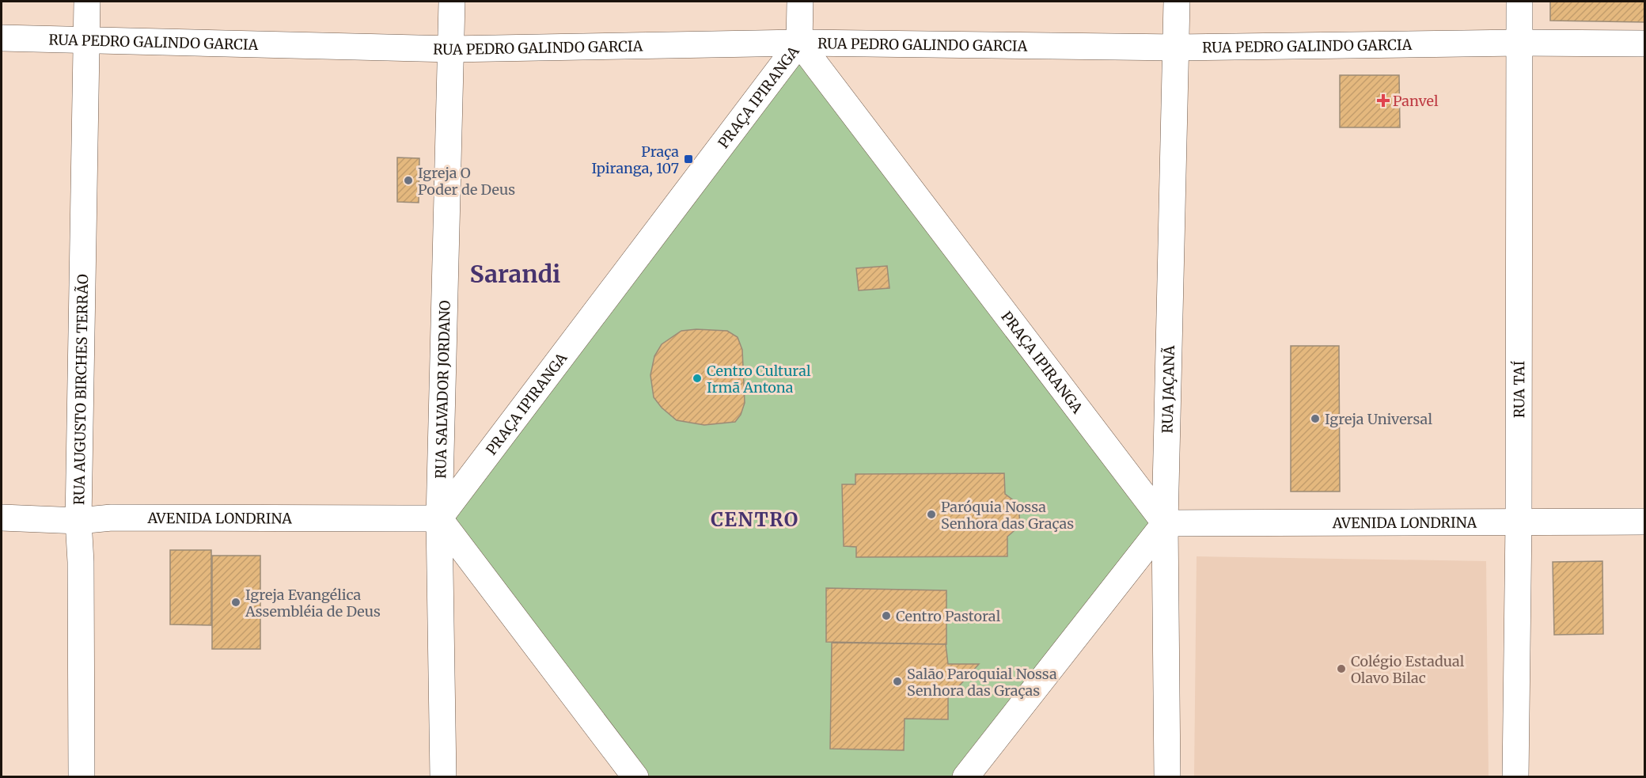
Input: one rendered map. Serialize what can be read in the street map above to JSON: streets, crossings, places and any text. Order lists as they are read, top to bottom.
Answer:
{
  "streets": {
    "street": [
      "RUA PEDRO GALINDO GARCIA",
      "PRAÇA IPIRANGA",
      "RUA SALVADOR JORDANO",
      "RUA JAÇANÃ",
      "RUA AUGUSTO BIRCHES TERRÃO",
      "RUA TAÍ",
      "AVENIDA LONDRINA"
    ]
  },
  "crossings": [
    ["RUA PEDRO GALINDO GARCIA", "PRAÇA IPIRANGA"],
    ["RUA PEDRO GALINDO GARCIA", "RUA SALVADOR JORDANO"],
    ["RUA PEDRO GALINDO GARCIA", "RUA JAÇANÃ"],
    ["RUA PEDRO GALINDO GARCIA", "RUA AUGUSTO BIRCHES TERRÃO"],
    ["RUA PEDRO GALINDO GARCIA", "RUA TAÍ"],
    ["PRAÇA IPIRANGA", "RUA SALVADOR JORDANO"],
    ["PRAÇA IPIRANGA", "RUA JAÇANÃ"],
    ["PRAÇA IPIRANGA", "AVENIDA LONDRINA"],
    ["RUA SALVADOR JORDANO", "AVENIDA LONDRINA"],
    ["RUA JAÇANÃ", "AVENIDA LONDRINA"],
    ["RUA AUGUSTO BIRCHES TERRÃO", "AVENIDA LONDRINA"],
    ["RUA TAÍ", "AVENIDA LONDRINA"]
  ],
  "districts": ["Sarandi", "CENTRO"],
  "places": {
    "health": ["Panvel"],
    "transit": ["Praça Ipiranga, 107"],
    "other": [
      "Igreja O Poder de Deus",
      "Centro Cultural Irmã Antona",
      "Igreja Universal",
      "Paróquia Nossa Senhora das Graças",
      "Igreja Evangélica Assembléia de Deus",
      "Centro Pastoral",
      "Colégio Estadual Olavo Bilac",
      "Salão Paroquial Nossa Senhora das Graças"
    ]
  }
}
